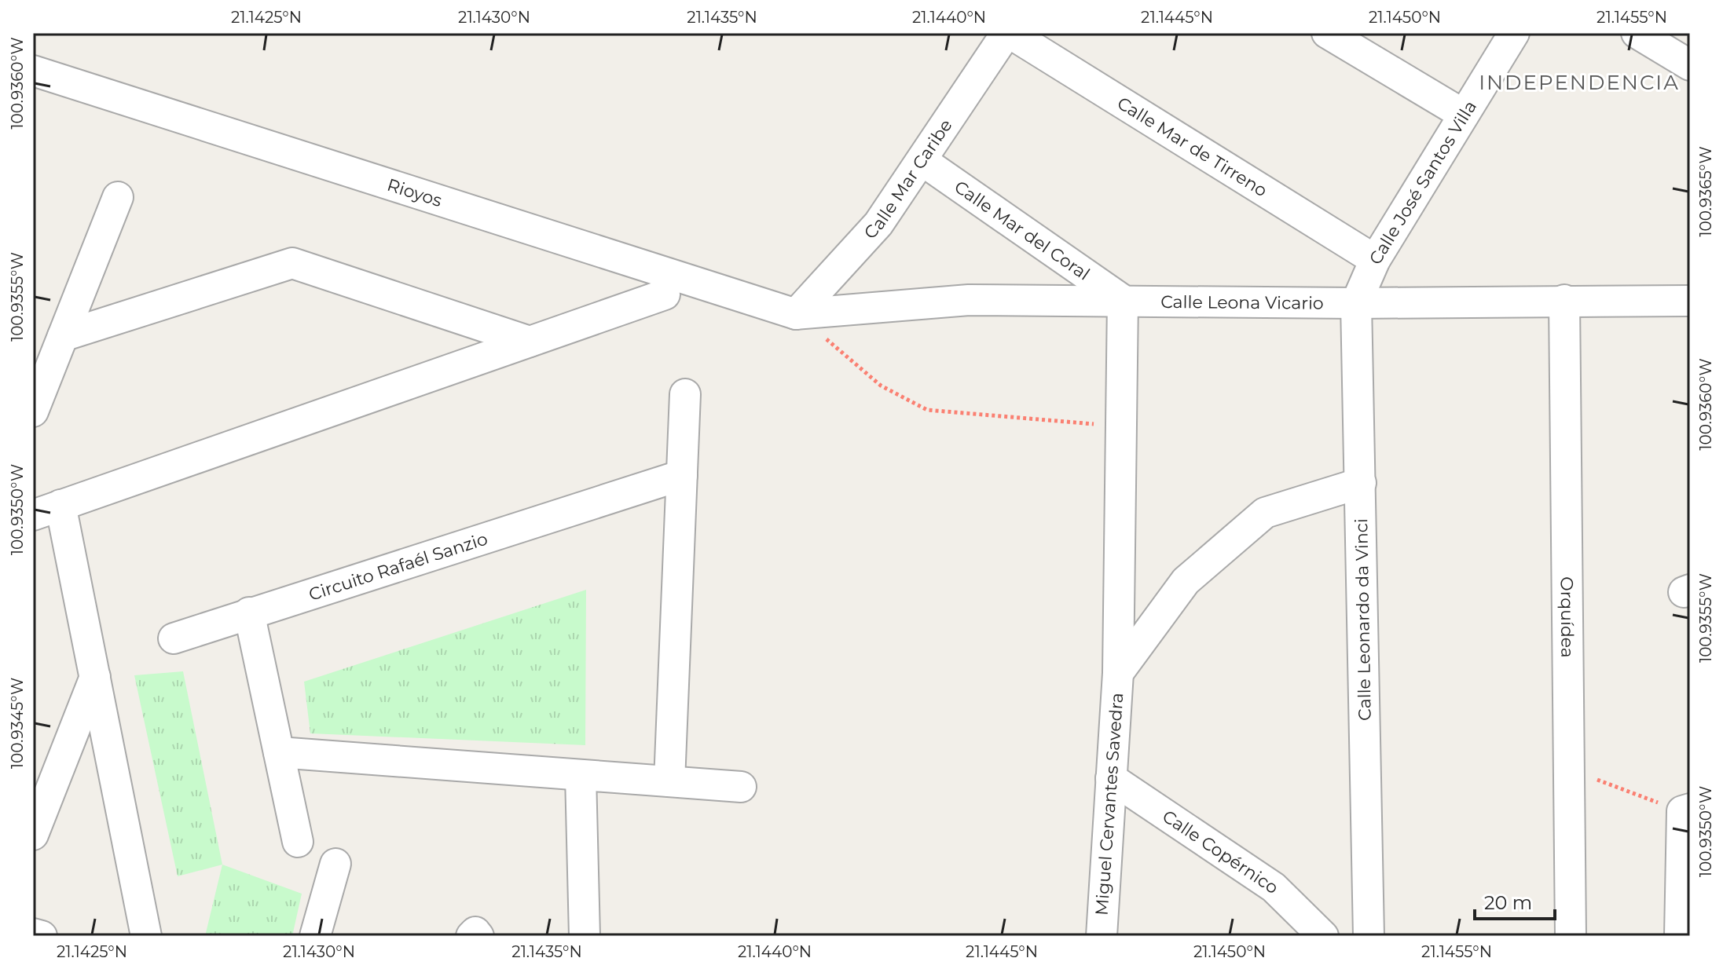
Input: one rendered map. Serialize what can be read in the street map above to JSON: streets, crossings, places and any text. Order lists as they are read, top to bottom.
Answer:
{
  "streets": {
    "street": [
      "Calle Mar de Tirreno",
      "Calle Mar Caribe",
      "Calle José Santos Villa",
      "Rioyos",
      "Calle Mar del Coral",
      "Calle Leona Vicario",
      "Circuito Rafaél Sanzio",
      "Orquídea",
      "Calle Leonardo da Vinci",
      "Miguel Cervantes Savedra",
      "Calle Copérnico"
    ]
  },
  "crossings": [
    ["Calle Mar de Tirreno", "Calle Mar Caribe"],
    ["Calle Mar de Tirreno", "Calle José Santos Villa"],
    ["Calle Mar Caribe", "Rioyos"],
    ["Calle Mar Caribe", "Calle Mar del Coral"],
    ["Calle Mar Caribe", "Calle Leona Vicario"],
    ["Calle José Santos Villa", "Calle Leona Vicario"],
    ["Calle José Santos Villa", "Calle Leonardo da Vinci"],
    ["Rioyos", "Calle Leona Vicario"],
    ["Calle Mar del Coral", "Calle Leona Vicario"],
    ["Calle Mar del Coral", "Miguel Cervantes Savedra"],
    ["Calle Leona Vicario", "Orquídea"],
    ["Calle Leona Vicario", "Calle Leonardo da Vinci"],
    ["Calle Leona Vicario", "Miguel Cervantes Savedra"],
    ["Miguel Cervantes Savedra", "Calle Copérnico"]
  ],
  "districts": ["INDEPENDENCIA"],
  "scale_bar": "20 m",
  "coordinates": [
    "21.1425°N",
    "21.1430°N",
    "21.1435°N",
    "21.1440°N",
    "21.1445°N",
    "21.1450°N",
    "21.1455°N",
    "100.9360°W",
    "100.9365°W",
    "100.9355°W",
    "100.9350°W",
    "100.9345°W"
  ]
}
